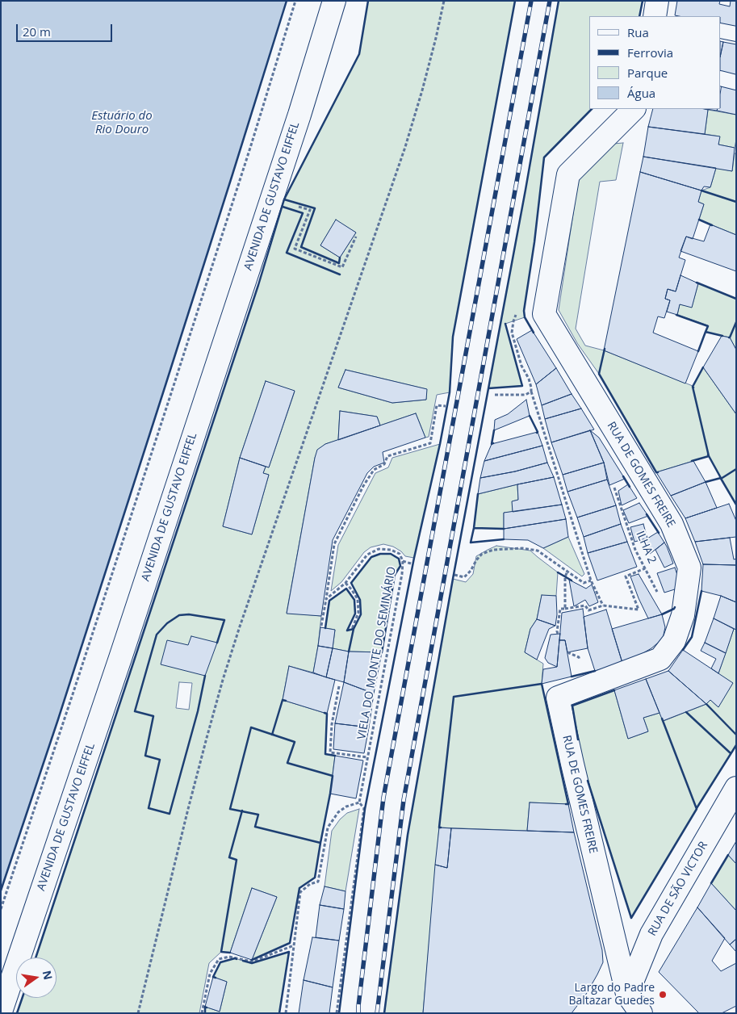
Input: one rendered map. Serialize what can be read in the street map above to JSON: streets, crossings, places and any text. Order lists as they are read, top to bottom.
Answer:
{
  "streets": {
    "street": ["AVENIDA DE GUSTAVO EIFFEL", "RUA DE GOMES FREIRE", "RUA DE SÃO VICTOR"],
    "path": ["ILHA 2", "VIELA DO MONTE DO SEMINÁRIO"]
  },
  "crossings": [
    ["RUA DE GOMES FREIRE", "RUA DE SÃO VICTOR"]
  ],
  "water": ["Estuário do Rio Douro"],
  "places": ["Largo do Padre Baltazar Guedes"],
  "legend": [
    "Rua",
    "Ferrovia",
    "Parque",
    "Água"
  ],
  "scale_bar": "20 m",
  "north": "right"
}
